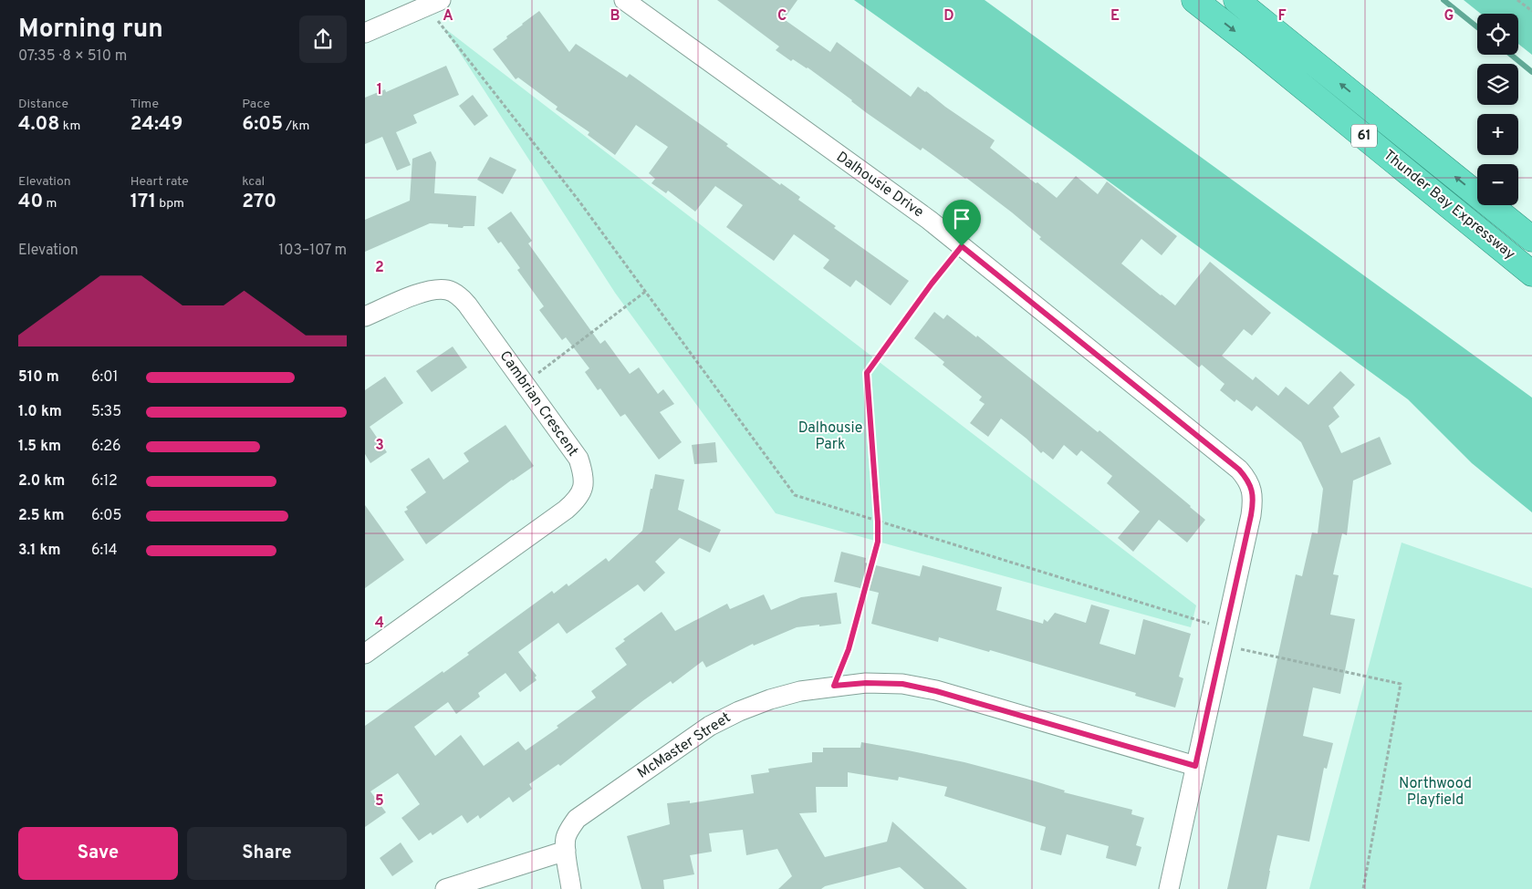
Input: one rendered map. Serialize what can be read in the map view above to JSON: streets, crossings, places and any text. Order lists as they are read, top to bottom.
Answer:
{
  "streets": {
    "highway": ["61", "Thunder Bay Expressway"],
    "street": ["Dalhousie Drive", "Cambrian Crescent", "McMaster Street"]
  },
  "crossings": [
    ["Dalhousie Drive", "McMaster Street"]
  ],
  "parks": ["Dalhousie Park", "Northwood Playfield"],
  "page": {
    "heading": ["Morning run", "07:35 · 8 × 510 m"],
    "map_buttons": ["+", "−"],
    "stats": [
      ["Distance", "4.08 km"],
      ["Time", "24:49"],
      ["Pace", "6:05 /km"],
      ["Elevation", "40 m"],
      ["Heart rate", "171 bpm"],
      ["kcal", "270"]
    ],
    "chart": ["Elevation", "103–107 m"],
    "list": [
      {
        "name": "510 m",
        "note": "6:01"
      },
      {
        "name": "1.0 km",
        "note": "5:35"
      },
      {
        "name": "1.5 km",
        "note": "6:26"
      },
      {
        "name": "2.0 km",
        "note": "6:12"
      },
      {
        "name": "2.5 km",
        "note": "6:05"
      },
      {
        "name": "3.1 km",
        "note": "6:14"
      }
    ],
    "buttons": ["Save", "Share"]
  },
  "grid": {
    "columns": [
      "A",
      "B",
      "C",
      "D",
      "E",
      "F",
      "G"
    ],
    "rows": [
      "1",
      "2",
      "3",
      "4",
      "5"
    ]
  }
}
